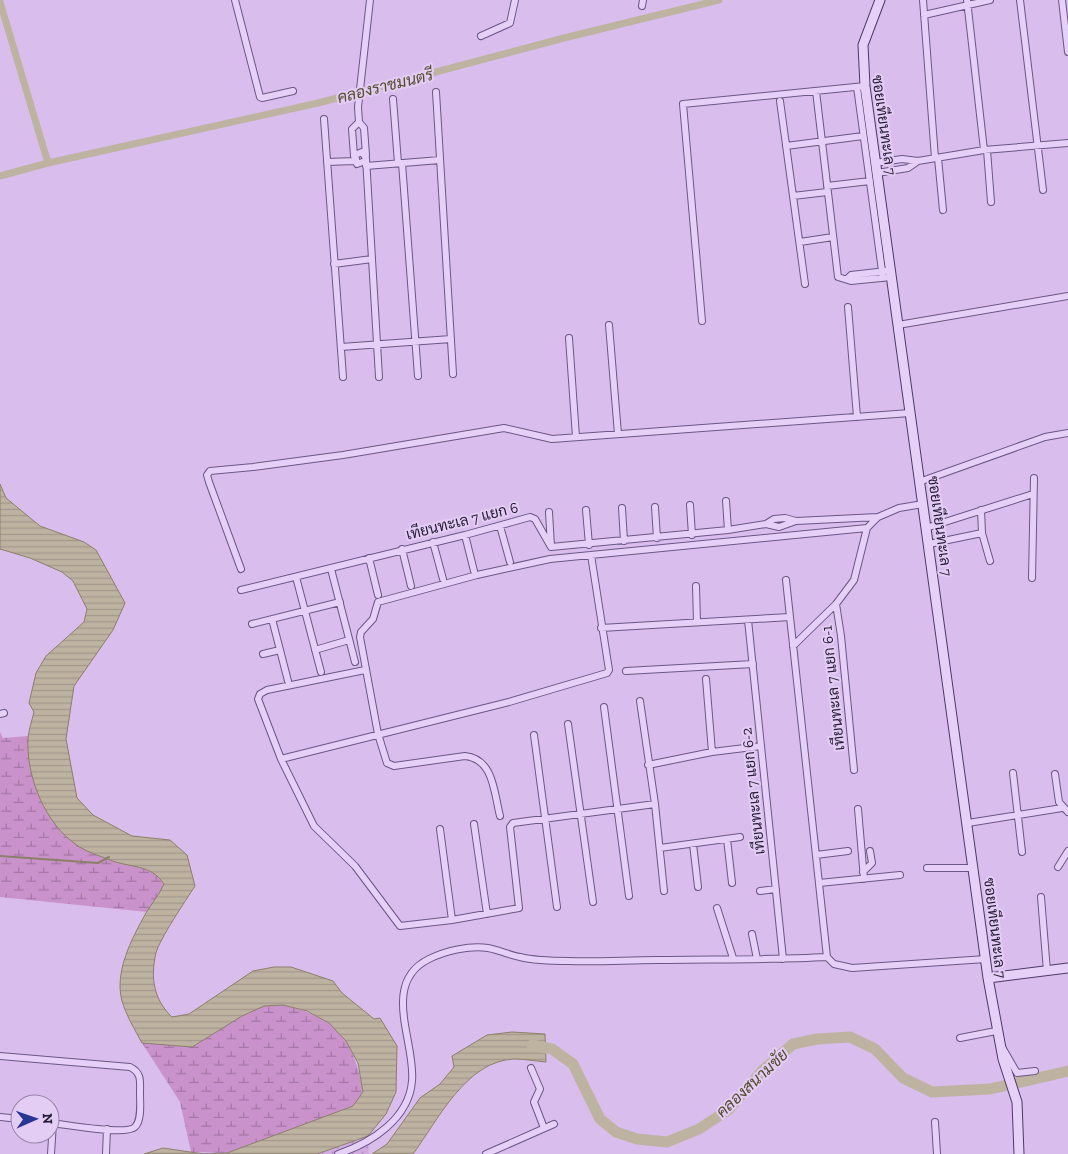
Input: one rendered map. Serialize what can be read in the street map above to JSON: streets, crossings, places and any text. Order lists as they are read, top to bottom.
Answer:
{
  "streets": {
    "street": [
      "ซอยเทียนทะเล 7",
      "เทียนทะเล 7 แยก 6",
      "เทียนทะเล 7 แยก 6-1",
      "เทียนทะเล 7 แยก 6-2"
    ]
  },
  "water": ["คลองราชมนตรี", "คลองสนามชัย"],
  "north": "right"
}
